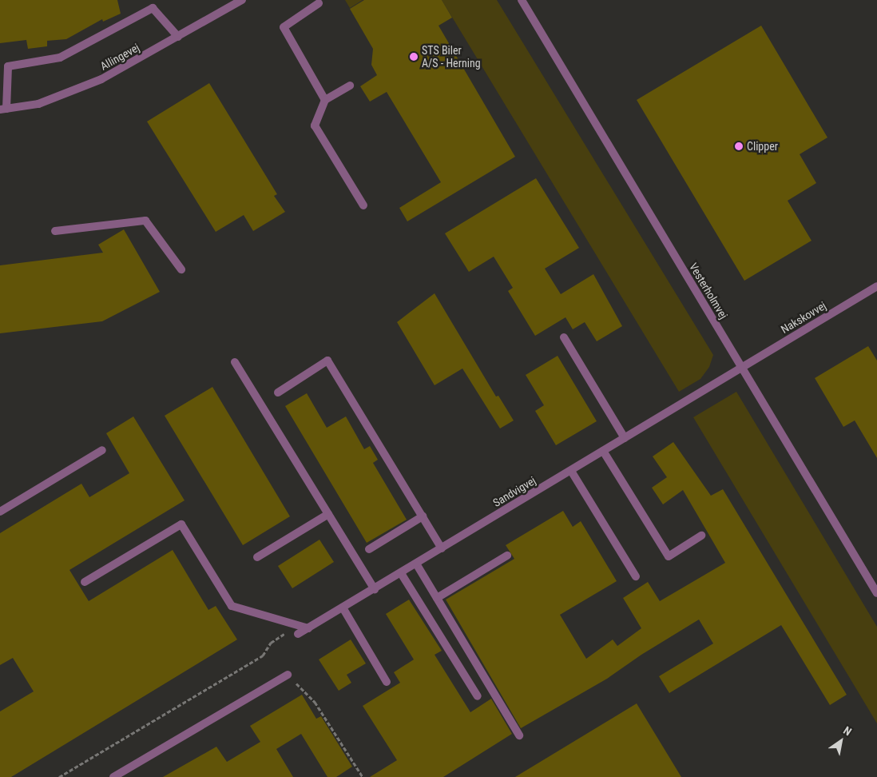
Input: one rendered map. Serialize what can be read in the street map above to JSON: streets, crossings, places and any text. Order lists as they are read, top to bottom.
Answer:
{
  "streets": {
    "street": [
      "Allingevej",
      "Vesterholmvej",
      "Nakskovvej",
      "Sandvigvej"
    ]
  },
  "crossings": [
    ["Vesterholmvej", "Nakskovvej"],
    ["Vesterholmvej", "Sandvigvej"],
    ["Nakskovvej", "Sandvigvej"]
  ],
  "places": ["STS Biler A/S - Herning", "Clipper"],
  "north": "top right"
}
